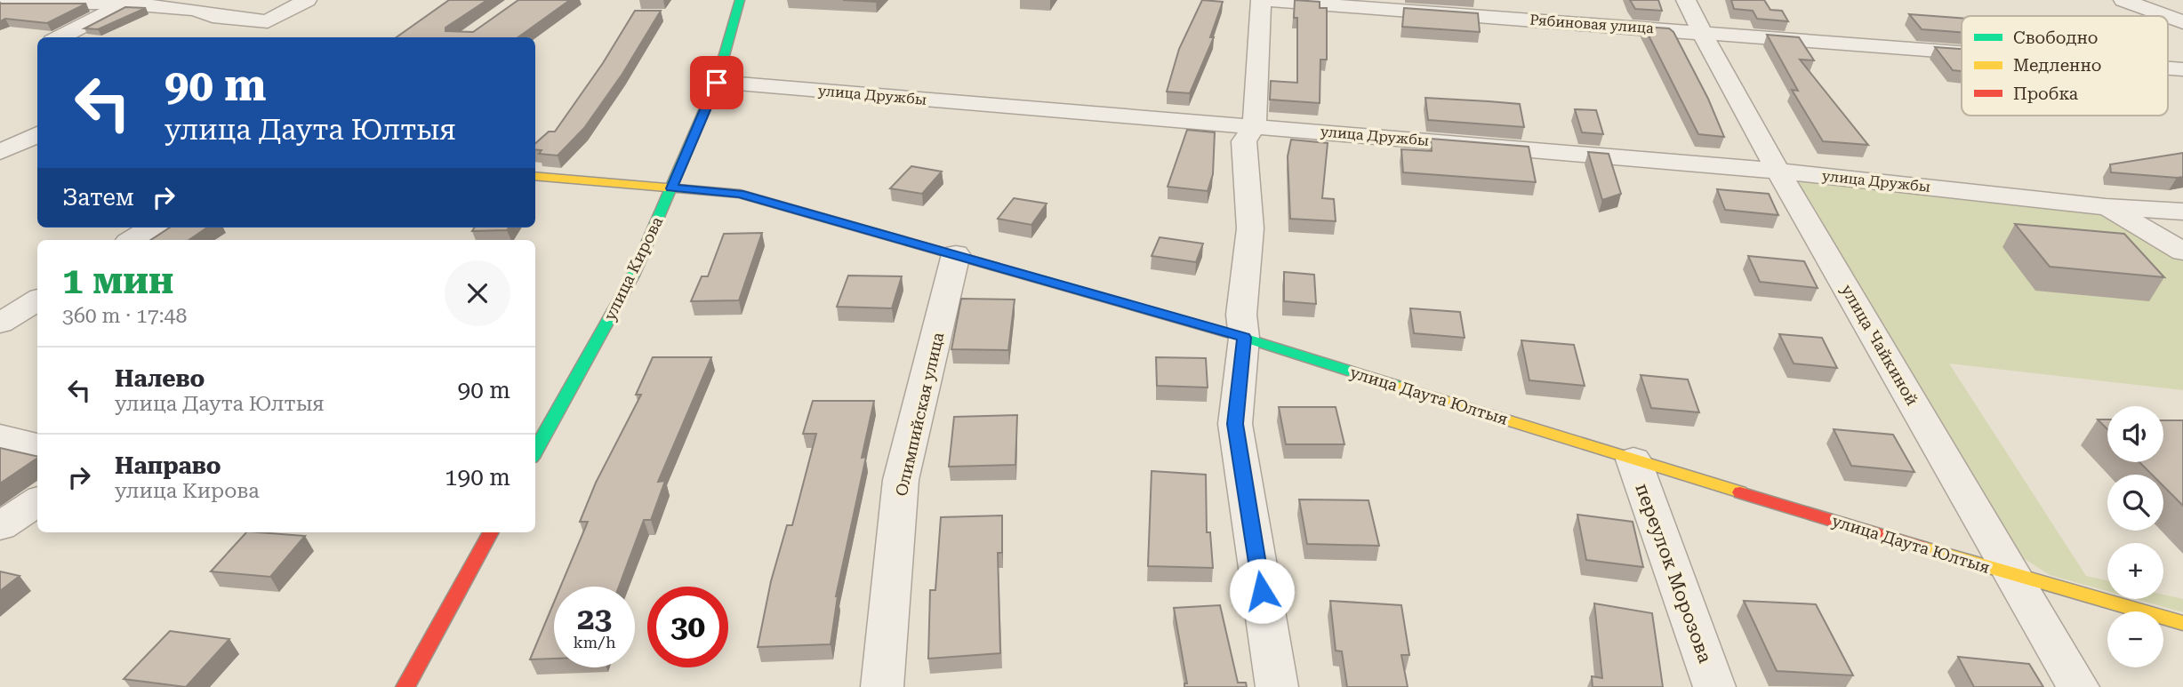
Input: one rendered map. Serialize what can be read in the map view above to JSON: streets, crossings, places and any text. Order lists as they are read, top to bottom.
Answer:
{
  "streets": {
    "street": [
      "Рябиновая улица",
      "улица Дружбы",
      "улица Кирова",
      "улица Чайкиной",
      "улица Даута Юлтыя",
      "Олимпийская улица",
      "переулок Морозова"
    ]
  },
  "crossings": [
    ["Рябиновая улица", "улица Чайкиной"],
    ["улица Дружбы", "улица Кирова"],
    ["улица Дружбы", "улица Чайкиной"],
    ["улица Кирова", "улица Даута Юлтыя"],
    ["улица Чайкиной", "улица Даута Юлтыя"],
    ["улица Даута Юлтыя", "Олимпийская улица"],
    ["улица Даута Юлтыя", "переулок Морозова"]
  ],
  "legend": ["Свободно", "Медленно", "Пробка"],
  "page": {
    "turn": ["90 m", "улица Даута Юлтыя"],
    "then": "Затем",
    "heading": ["1 мин", "360 m · 17:48"],
    "list": [
      {
        "name": "Налево",
        "note": "улица Даута Юлтыя",
        "value": "90 m"
      },
      {
        "name": "Направо",
        "note": "улица Кирова",
        "value": "190 m"
      }
    ],
    "map_buttons": ["+", "−"],
    "speed": "23 km/h",
    "limit": "30"
  }
}
